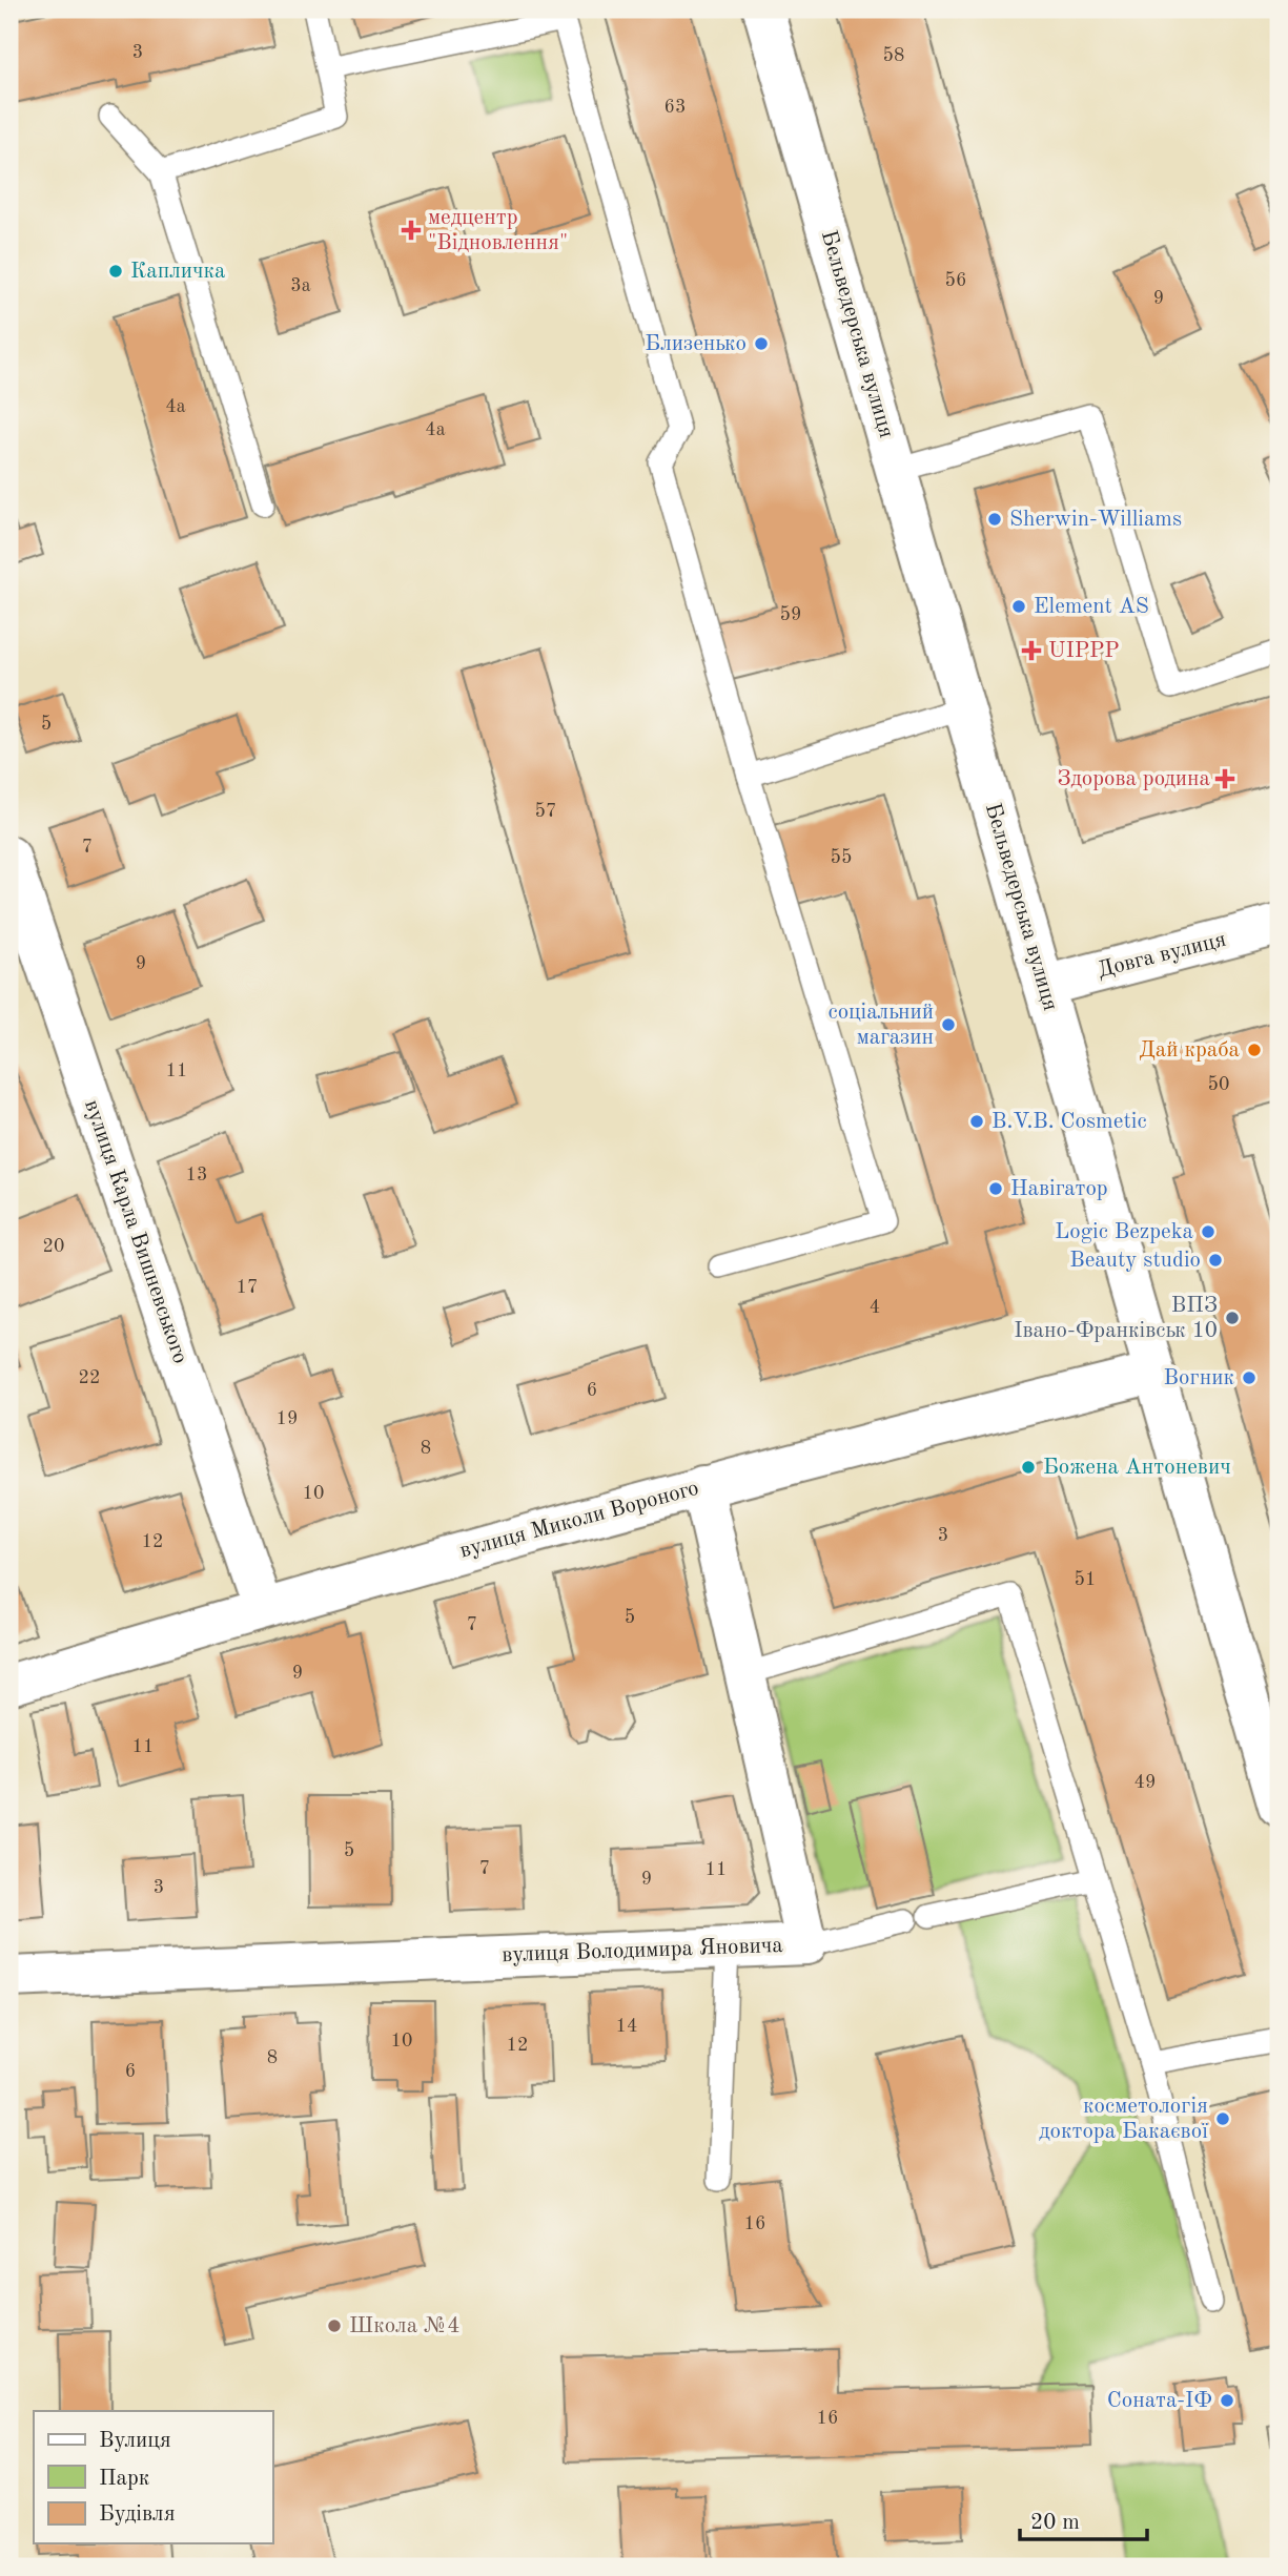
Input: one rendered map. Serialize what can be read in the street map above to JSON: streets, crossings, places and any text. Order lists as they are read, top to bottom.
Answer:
{
  "streets": {
    "street": [
      "Бельведерська вулиця",
      "Довга вулиця",
      "вулиця Карла Вишневського",
      "вулиця Миколи Вороного",
      "вулиця Володимира Яновича"
    ]
  },
  "crossings": [
    ["Бельведерська вулиця", "Довга вулиця"],
    ["Бельведерська вулиця", "вулиця Миколи Вороного"],
    ["вулиця Карла Вишневського", "вулиця Миколи Вороного"],
    ["вулиця Миколи Вороного", "вулиця Володимира Яновича"]
  ],
  "places": {
    "health": ["медцентр \"Відновлення\"", "UIPPP", "Здорова родина"],
    "other": [
      "Капличка",
      "Близенько",
      "Sherwin-Williams",
      "Element AS",
      "соціальний магазин",
      "Дай краба",
      "B.V.B. Cosmetic",
      "Навігатор",
      "Logic Bezpeka",
      "Beauty studio",
      "ВПЗ Івано-Франківськ 10",
      "Вогник",
      "Божена Антоневич",
      "косметологія доктора Бакаєвої",
      "Школа №4",
      "Соната-ІФ"
    ]
  },
  "house_numbers": [
    "3",
    "58",
    "63",
    "56",
    "3а",
    "9",
    "4а",
    "4а",
    "59",
    "5",
    "57",
    "7",
    "55",
    "9",
    "11",
    "50",
    "13",
    "20",
    "17",
    "4",
    "22",
    "6",
    "19",
    "8",
    "10",
    "3",
    "12",
    "51",
    "5",
    "7",
    "9",
    "11",
    "49",
    "5",
    "7",
    "11",
    "9",
    "3",
    "14",
    "10",
    "12",
    "8",
    "6",
    "16",
    "16"
  ],
  "legend": ["Вулиця", "Парк", "Будівля"],
  "scale_bar": "20 m"
}
